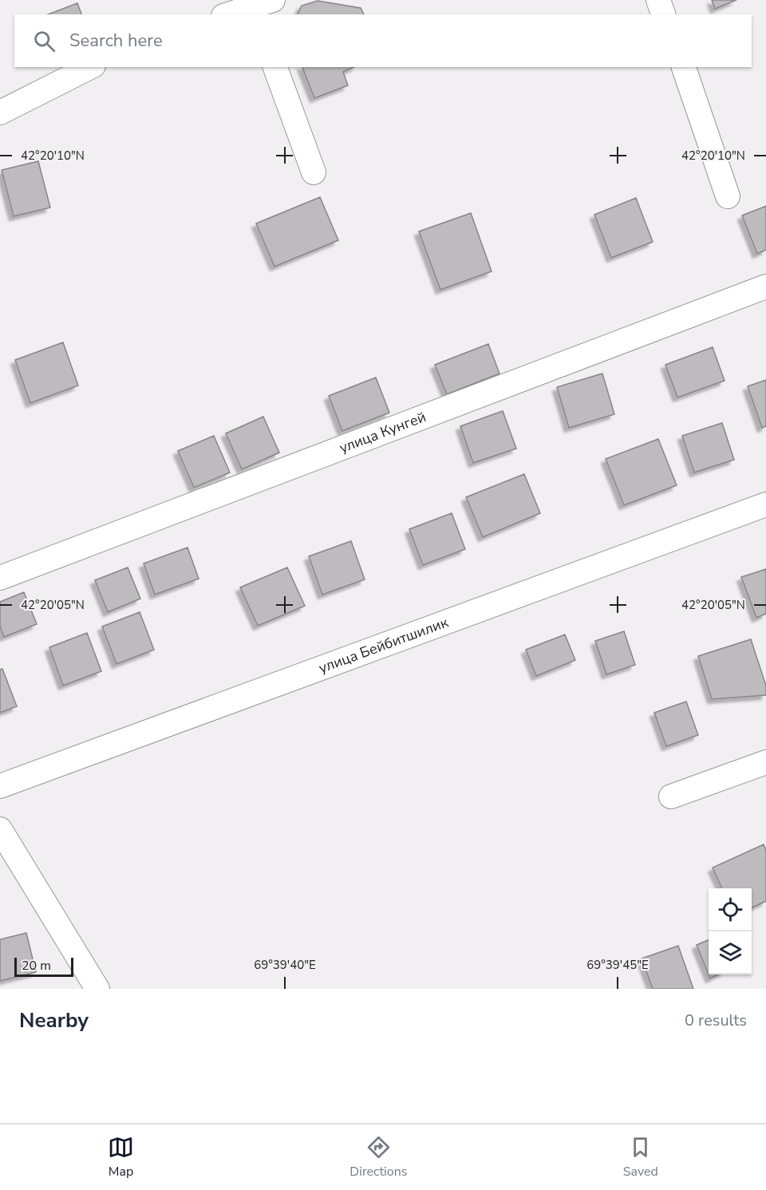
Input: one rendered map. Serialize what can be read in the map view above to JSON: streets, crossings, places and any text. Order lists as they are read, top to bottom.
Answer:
{
  "streets": {
    "street": ["улица Кунгей", "улица Бейбитшилик"]
  },
  "scale_bar": "20 m",
  "page": {
    "search": "Search here",
    "scale": "20 m",
    "heading": ["Nearby", "0 results"],
    "nav": ["Map", "Directions", "Saved"]
  },
  "coordinates": [
    "42°20'10\"N",
    "42°20'05\"N",
    "69°39'40\"E",
    "69°39'45\"E"
  ]
}
